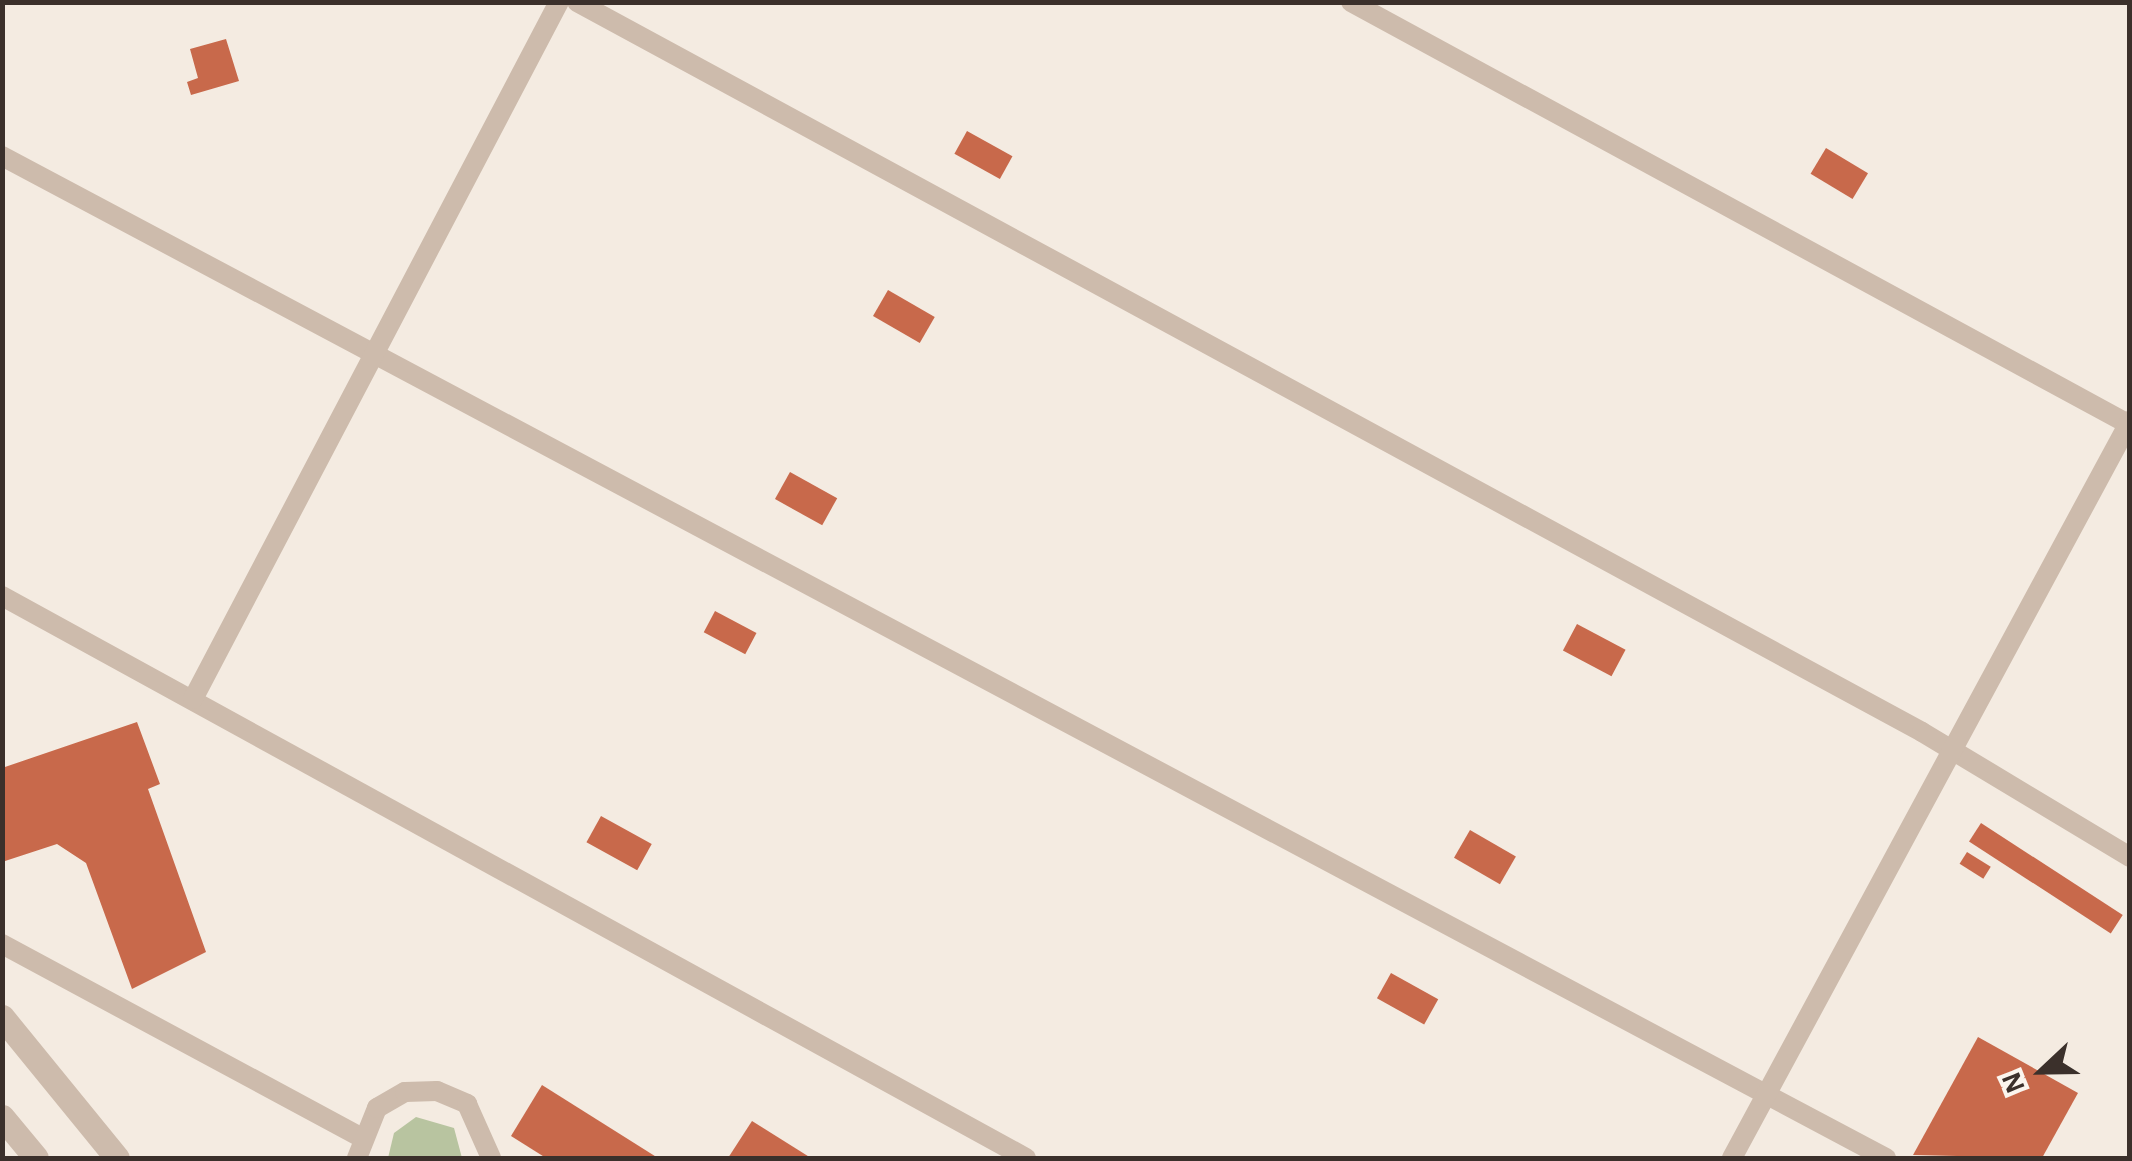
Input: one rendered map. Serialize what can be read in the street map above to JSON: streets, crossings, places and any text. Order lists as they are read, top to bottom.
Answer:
{
  "north": "left"
}
